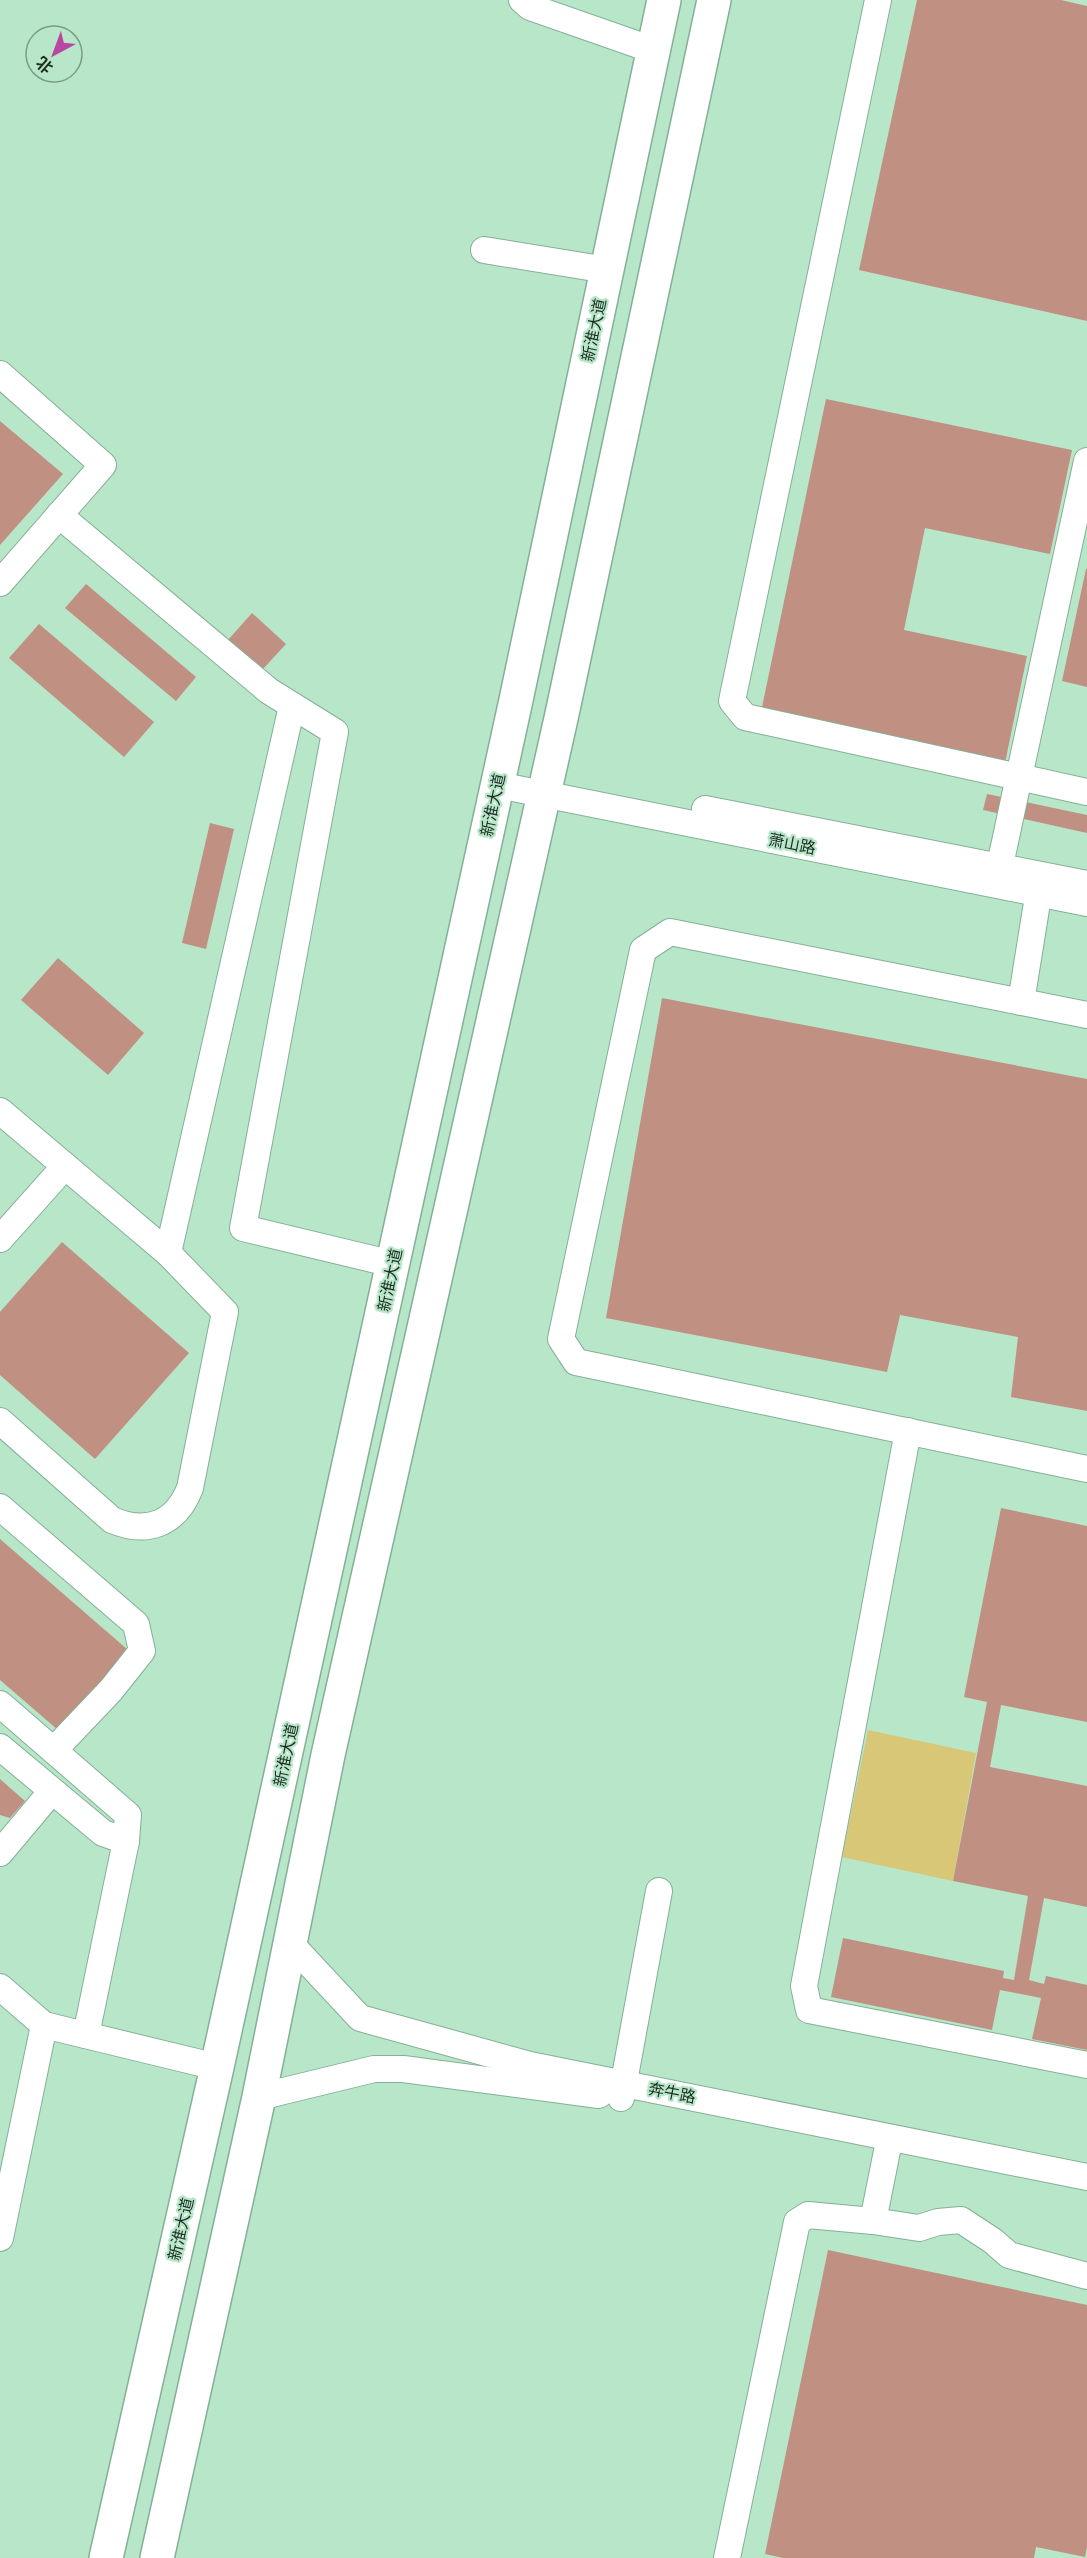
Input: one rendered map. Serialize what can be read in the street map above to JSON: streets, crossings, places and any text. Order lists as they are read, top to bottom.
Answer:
{
  "streets": {
    "main road": ["新淮大道"],
    "street": ["萧山路", "奔牛路"]
  },
  "crossings": [
    ["新淮大道", "萧山路"]
  ],
  "north": "bottom left"
}
